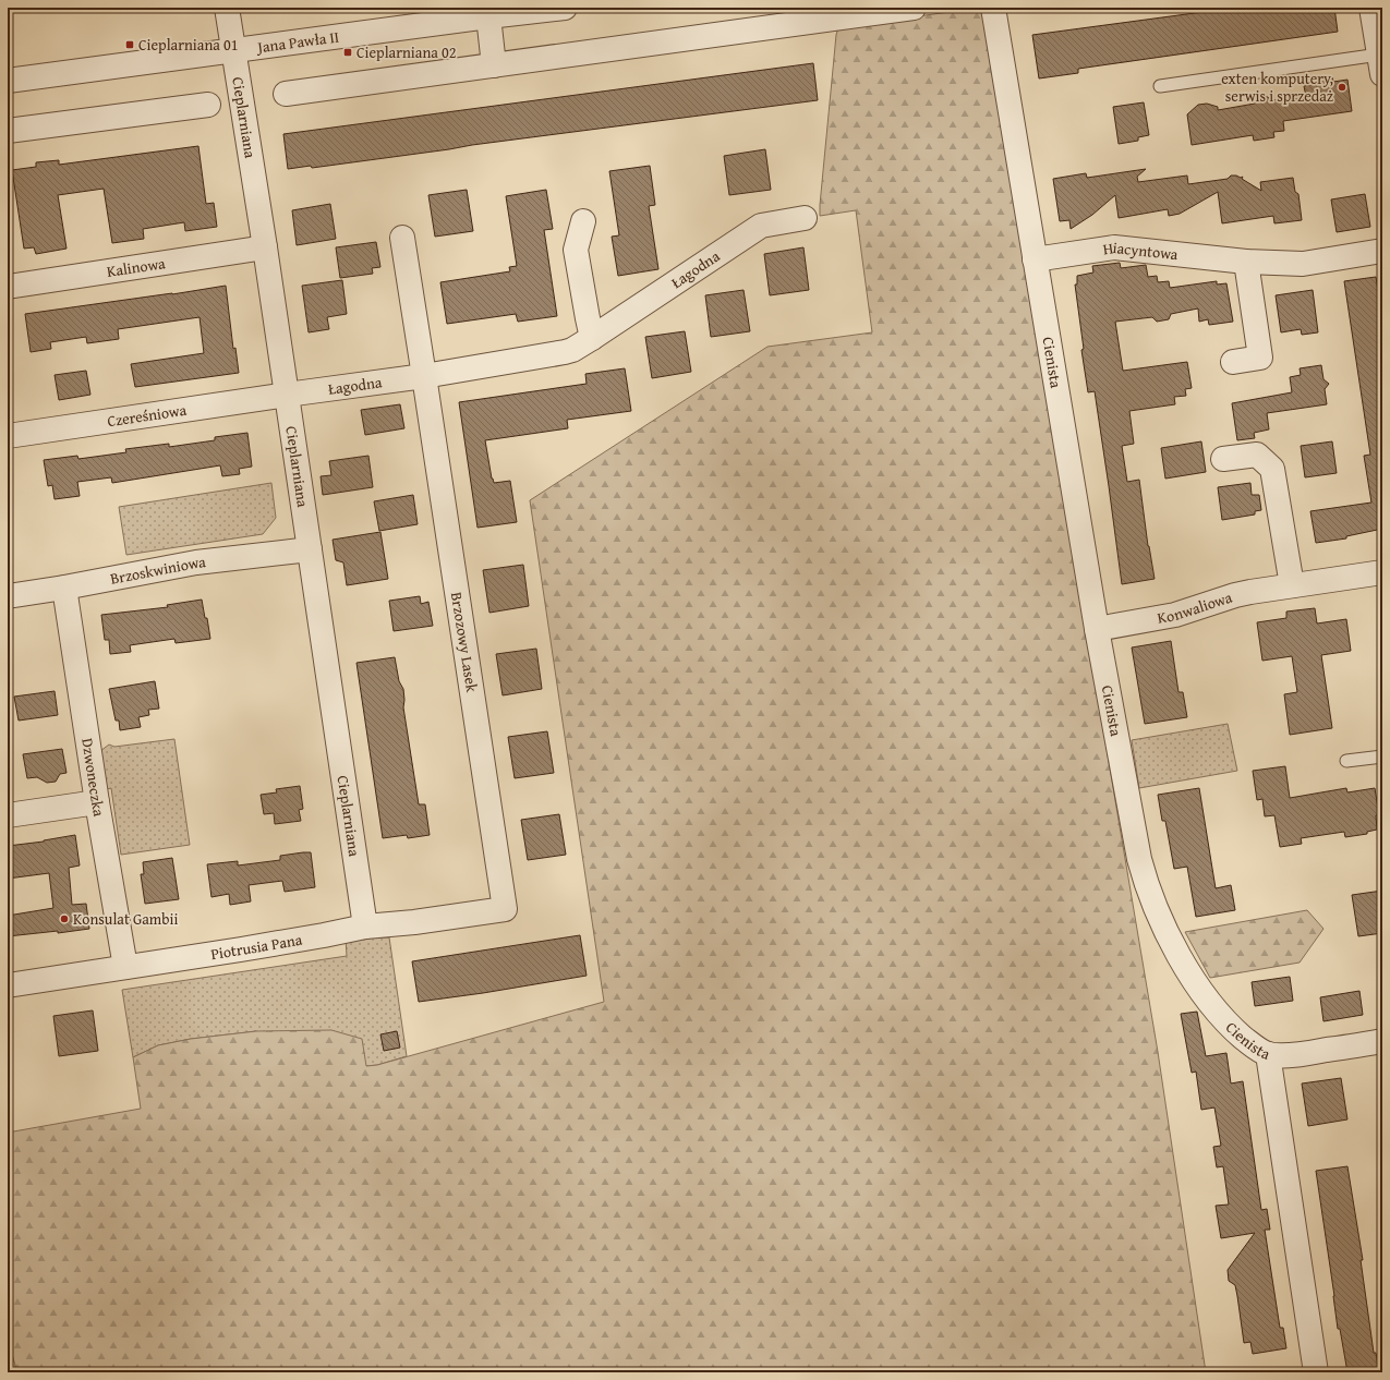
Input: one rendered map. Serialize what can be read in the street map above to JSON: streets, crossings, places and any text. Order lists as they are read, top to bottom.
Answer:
{
  "streets": {
    "street": [
      "Jana Pawła II",
      "Cieplarniana",
      "Hiacyntowa",
      "Kalinowa",
      "Łagodna",
      "Cienista",
      "Czereśniowa",
      "Brzoskwiniowa",
      "Konwaliowa",
      "Brzozowy Lasek",
      "Dzwoneczka",
      "Piotrusia Pana"
    ]
  },
  "crossings": [
    ["Jana Pawła II", "Cieplarniana"],
    ["Cieplarniana", "Kalinowa"],
    ["Cieplarniana", "Łagodna"],
    ["Cieplarniana", "Czereśniowa"],
    ["Cieplarniana", "Brzoskwiniowa"],
    ["Cieplarniana", "Piotrusia Pana"],
    ["Hiacyntowa", "Cienista"],
    ["Łagodna", "Czereśniowa"],
    ["Łagodna", "Brzozowy Lasek"],
    ["Cienista", "Konwaliowa"],
    ["Brzoskwiniowa", "Dzwoneczka"],
    ["Brzozowy Lasek", "Piotrusia Pana"],
    ["Dzwoneczka", "Piotrusia Pana"]
  ],
  "places": {
    "transit": ["Cieplarniana 01", "Cieplarniana 02"],
    "other": ["exten komputery, serwis i sprzedaż", "Konsulat Gambii"]
  }
}
